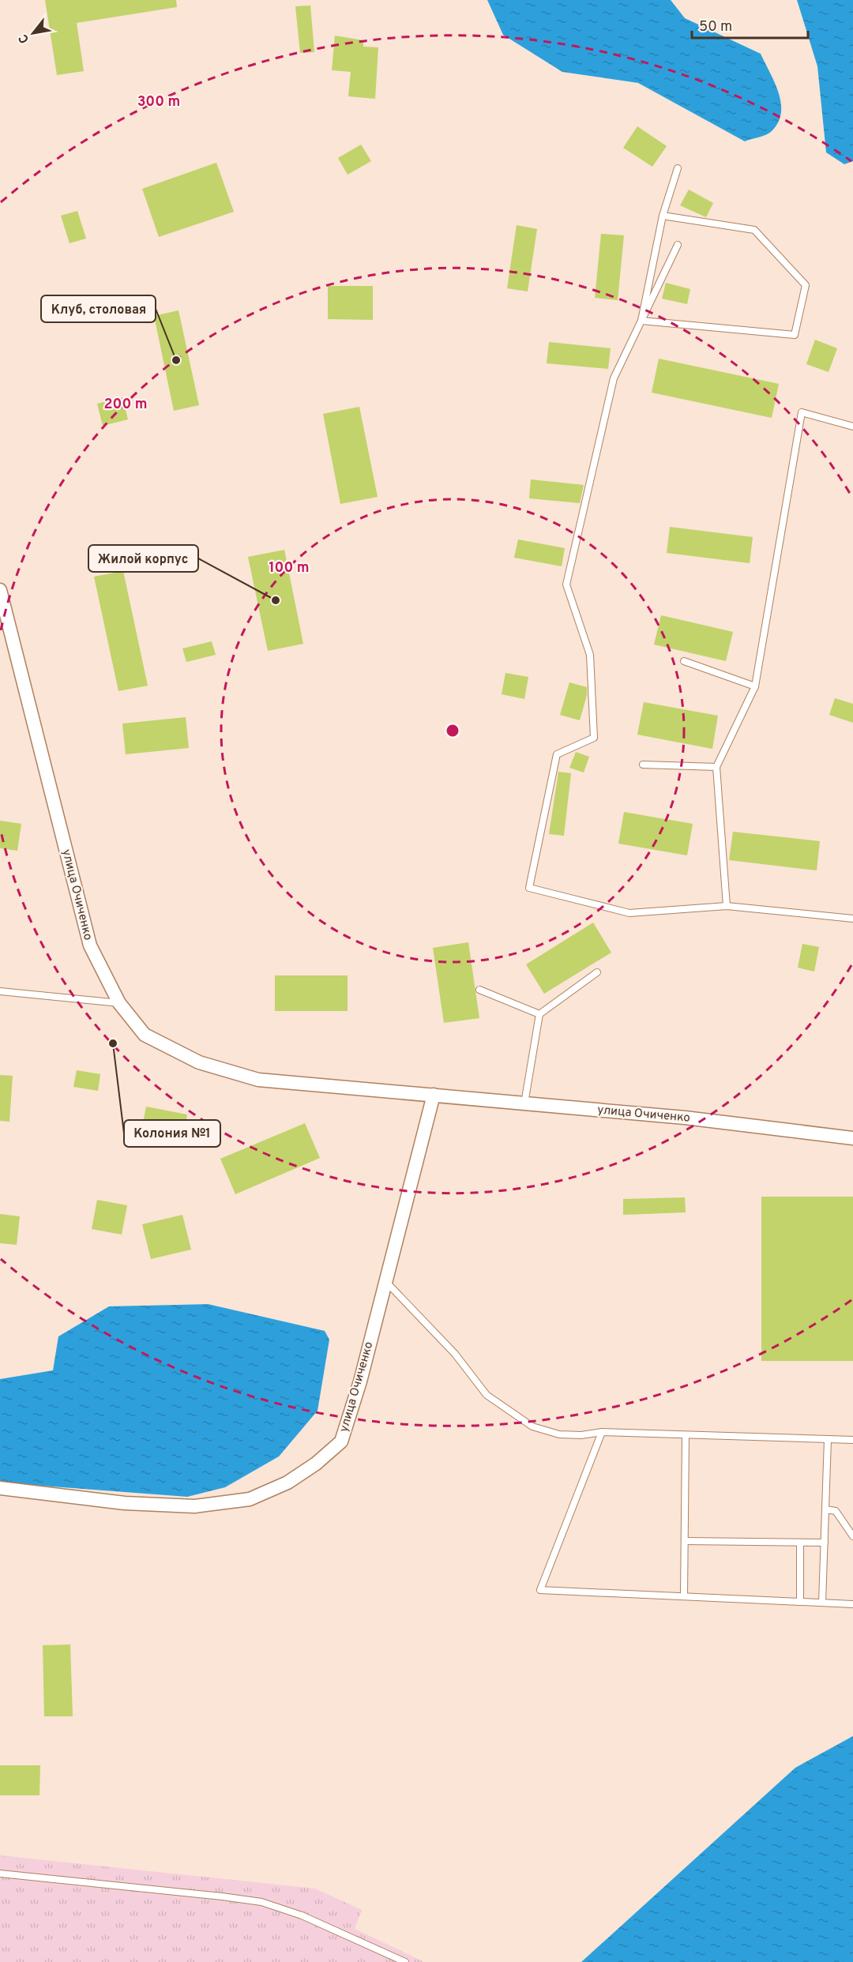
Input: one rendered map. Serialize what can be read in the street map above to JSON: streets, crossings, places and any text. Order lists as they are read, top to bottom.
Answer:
{
  "streets": {
    "street": ["улица Очиченко"]
  },
  "places": ["Клуб, столовая", "Жилой корпус", "Колония №1"],
  "scale_bar": "50 m",
  "north": "bottom left",
  "rings": ["300 m", "200 m", "100 m"]
}
